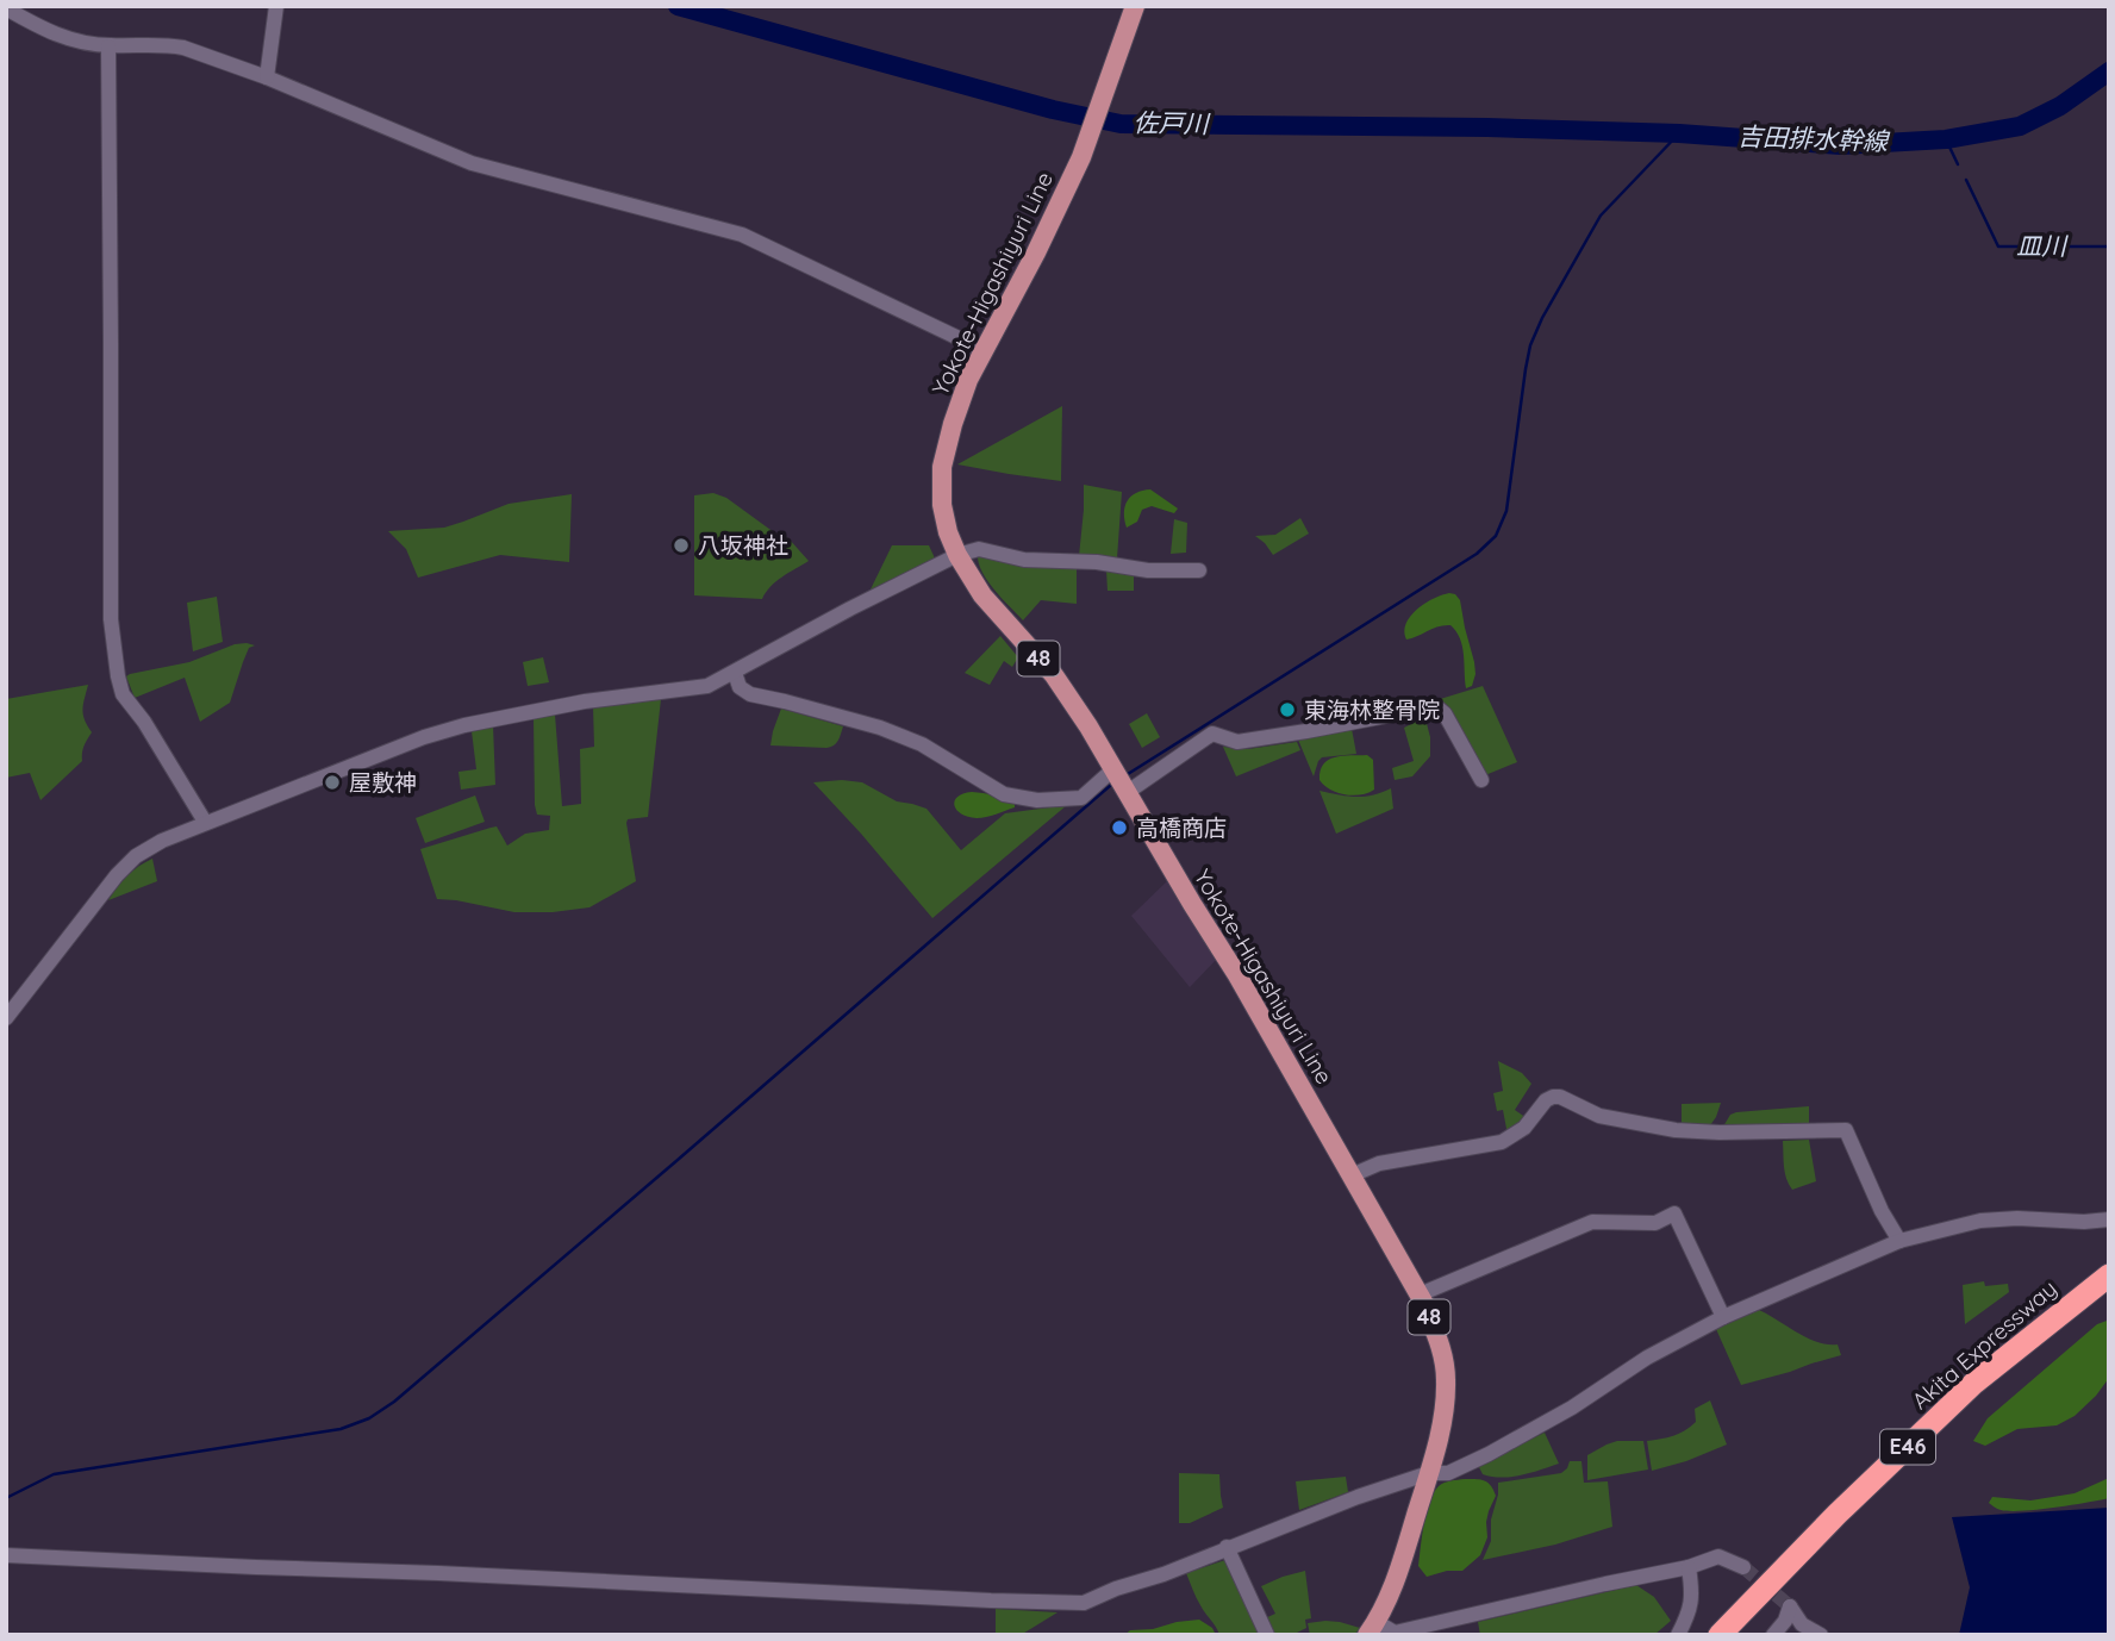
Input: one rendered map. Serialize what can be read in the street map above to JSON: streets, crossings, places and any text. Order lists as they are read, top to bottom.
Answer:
{
  "streets": {
    "highway": ["Akita Expressway", "E46"],
    "main road": ["Yokote-Higashiyuri Line", "48"]
  },
  "water": ["佐戸川", "吉田排水幹線", "皿川"],
  "places": [
    "八坂神社",
    "東海林整骨院",
    "屋敷神",
    "高橋商店"
  ]
}
